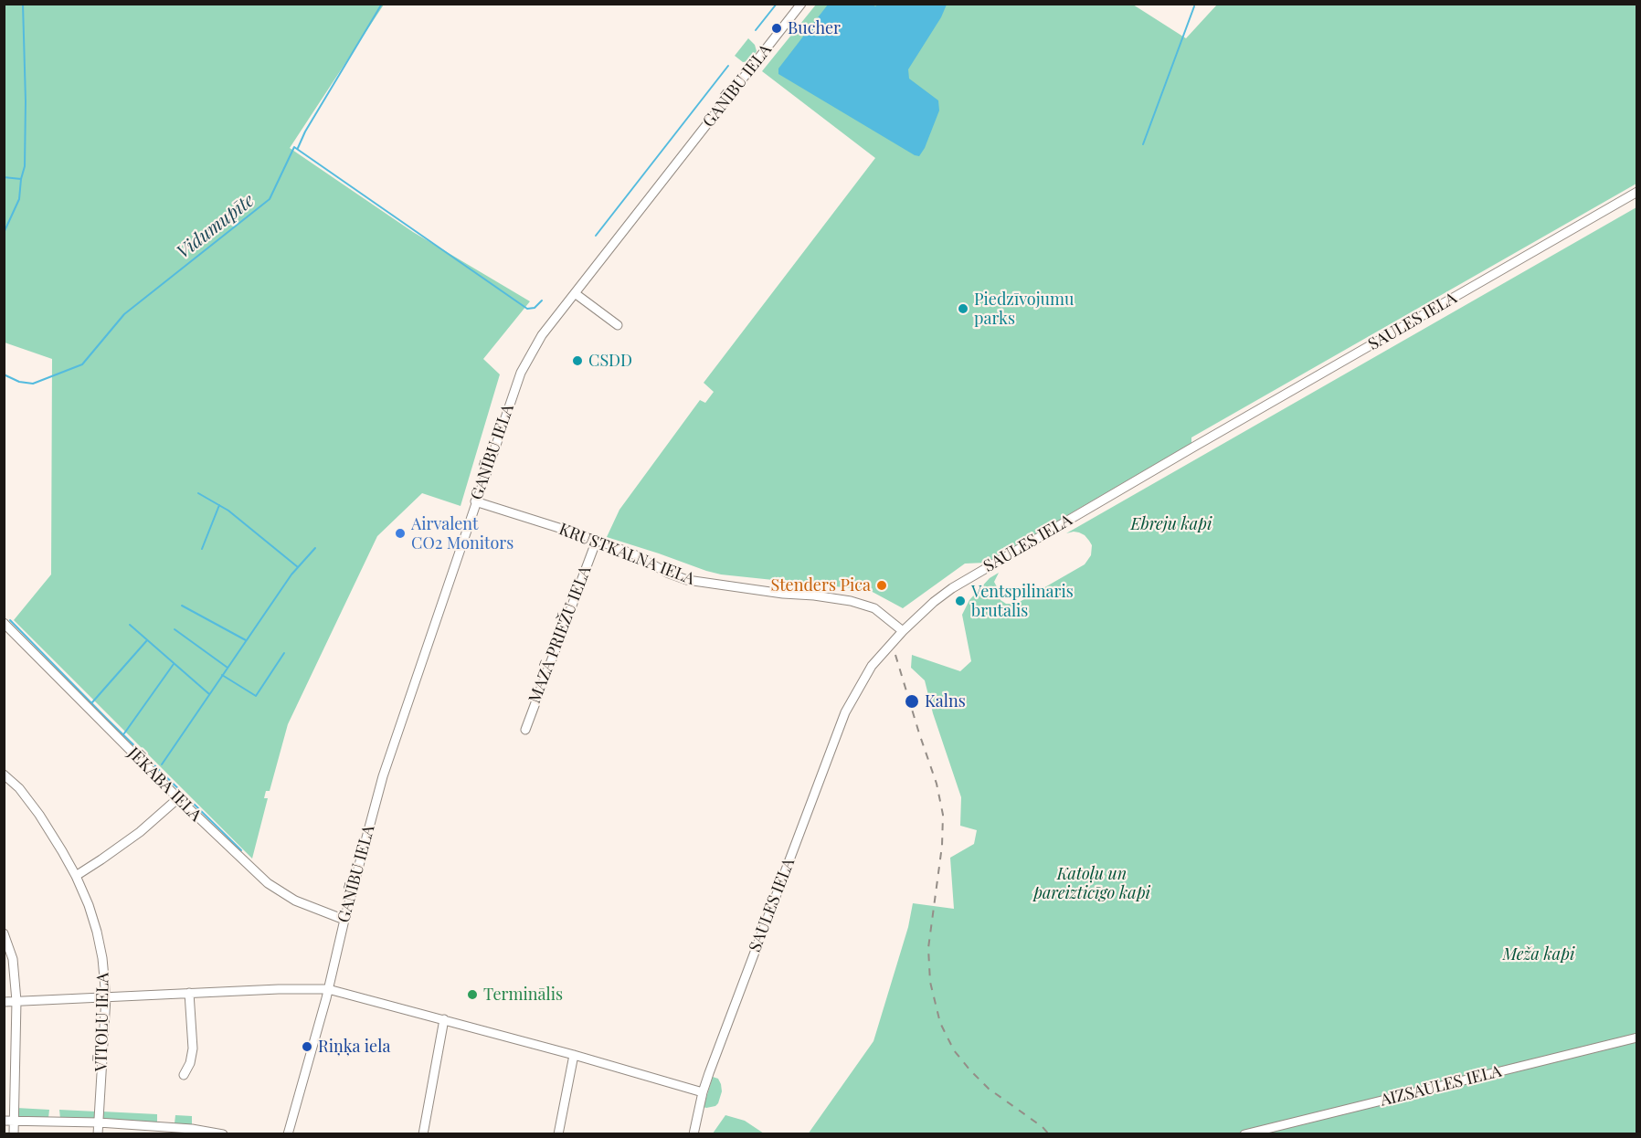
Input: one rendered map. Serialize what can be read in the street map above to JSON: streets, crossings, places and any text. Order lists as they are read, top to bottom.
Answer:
{
  "streets": {
    "street": [
      "GANĪBU IELA",
      "SAULES IELA",
      "KRUSTKALNA IELA",
      "MAZĀ PRIEŽU IELA",
      "JĒKABA IELA",
      "VĪTOLU IELA",
      "AIZSAULES IELA"
    ]
  },
  "crossings": [
    ["GANĪBU IELA", "KRUSTKALNA IELA"],
    ["GANĪBU IELA", "JĒKABA IELA"],
    ["SAULES IELA", "KRUSTKALNA IELA"],
    ["KRUSTKALNA IELA", "MAZĀ PRIEŽU IELA"]
  ],
  "water": ["Vidumupīte"],
  "parks": ["Ebreju kapi", "Katoļu un pareizticīgo kapi", "Meža kapi"],
  "places": [
    "Bucher",
    "Piedzīvojumu parks",
    "CSDD",
    "Airvalent CO2 Monitors",
    "Stenders Pica",
    "Ventspilinaris brutalis",
    "Kalns",
    "Terminālis",
    "Riņķa iela"
  ]
}
